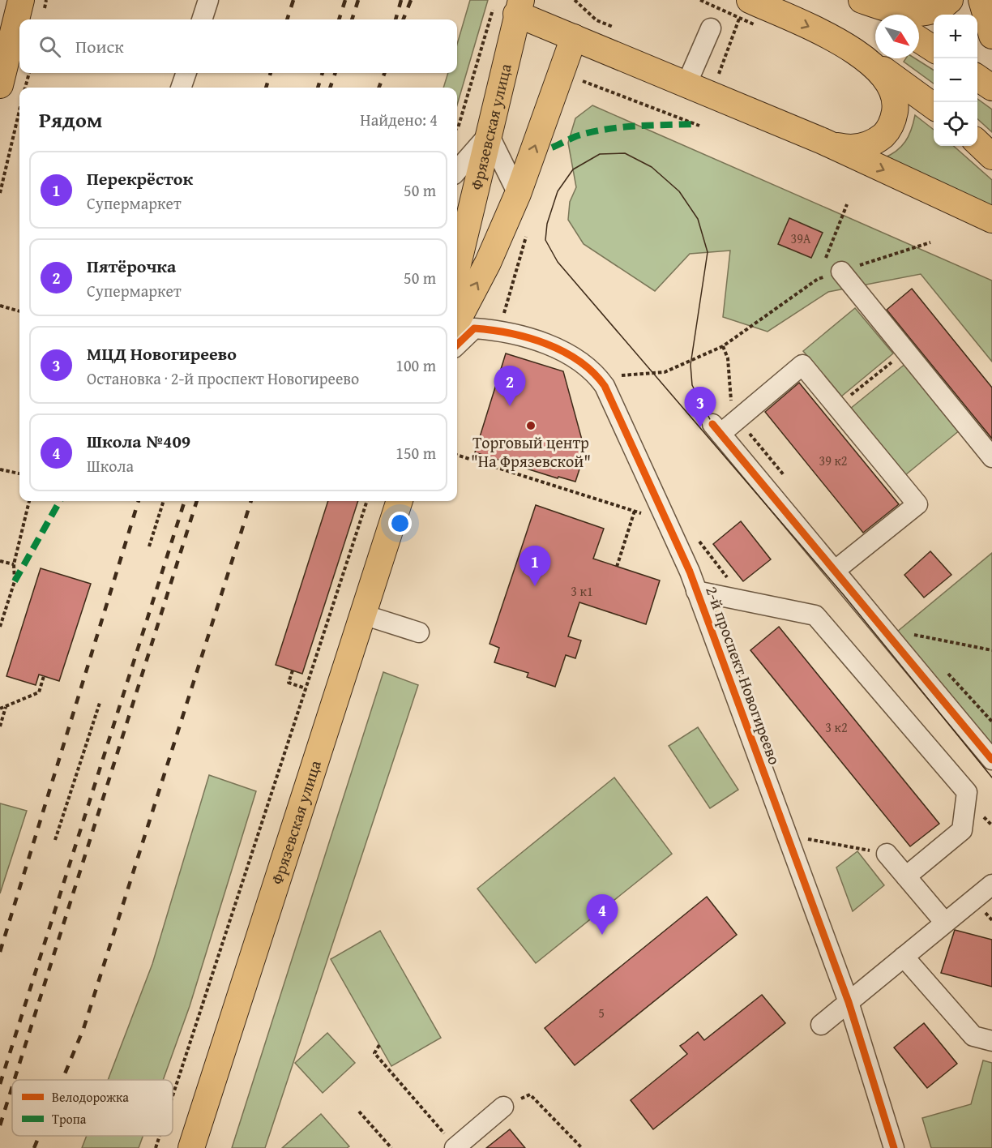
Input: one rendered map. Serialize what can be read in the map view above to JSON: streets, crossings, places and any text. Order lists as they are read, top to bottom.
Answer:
{
  "streets": {
    "main road": ["Фрязевская улица"],
    "street": ["2-й проспект Новогиреево"]
  },
  "places": ["Торговый центр \"На Фрязевской\""],
  "house_numbers": [
    "39А",
    "39 к2",
    "3 к1",
    "3 к2",
    "5"
  ],
  "legend": ["Велодорожка", "Тропа"],
  "north": "bottom right",
  "page": {
    "map_buttons": ["+", "−"],
    "search": "Поиск",
    "heading": ["Рядом", "Найдено: 4"],
    "list": [
      {
        "mark": "1",
        "name": "Перекрёсток",
        "note": "Супермаркет",
        "value": "50 m"
      },
      {
        "mark": "2",
        "name": "Пятёрочка",
        "note": "Супермаркет",
        "value": "50 m"
      },
      {
        "mark": "3",
        "name": "МЦД Новогиреево",
        "note": "Остановка · 2-й проспект Новогиреево",
        "value": "100 m"
      },
      {
        "mark": "4",
        "name": "Школа №409",
        "note": "Школа",
        "value": "150 m"
      }
    ],
    "pins": [
      "2",
      "3",
      "1",
      "4"
    ]
  }
}
